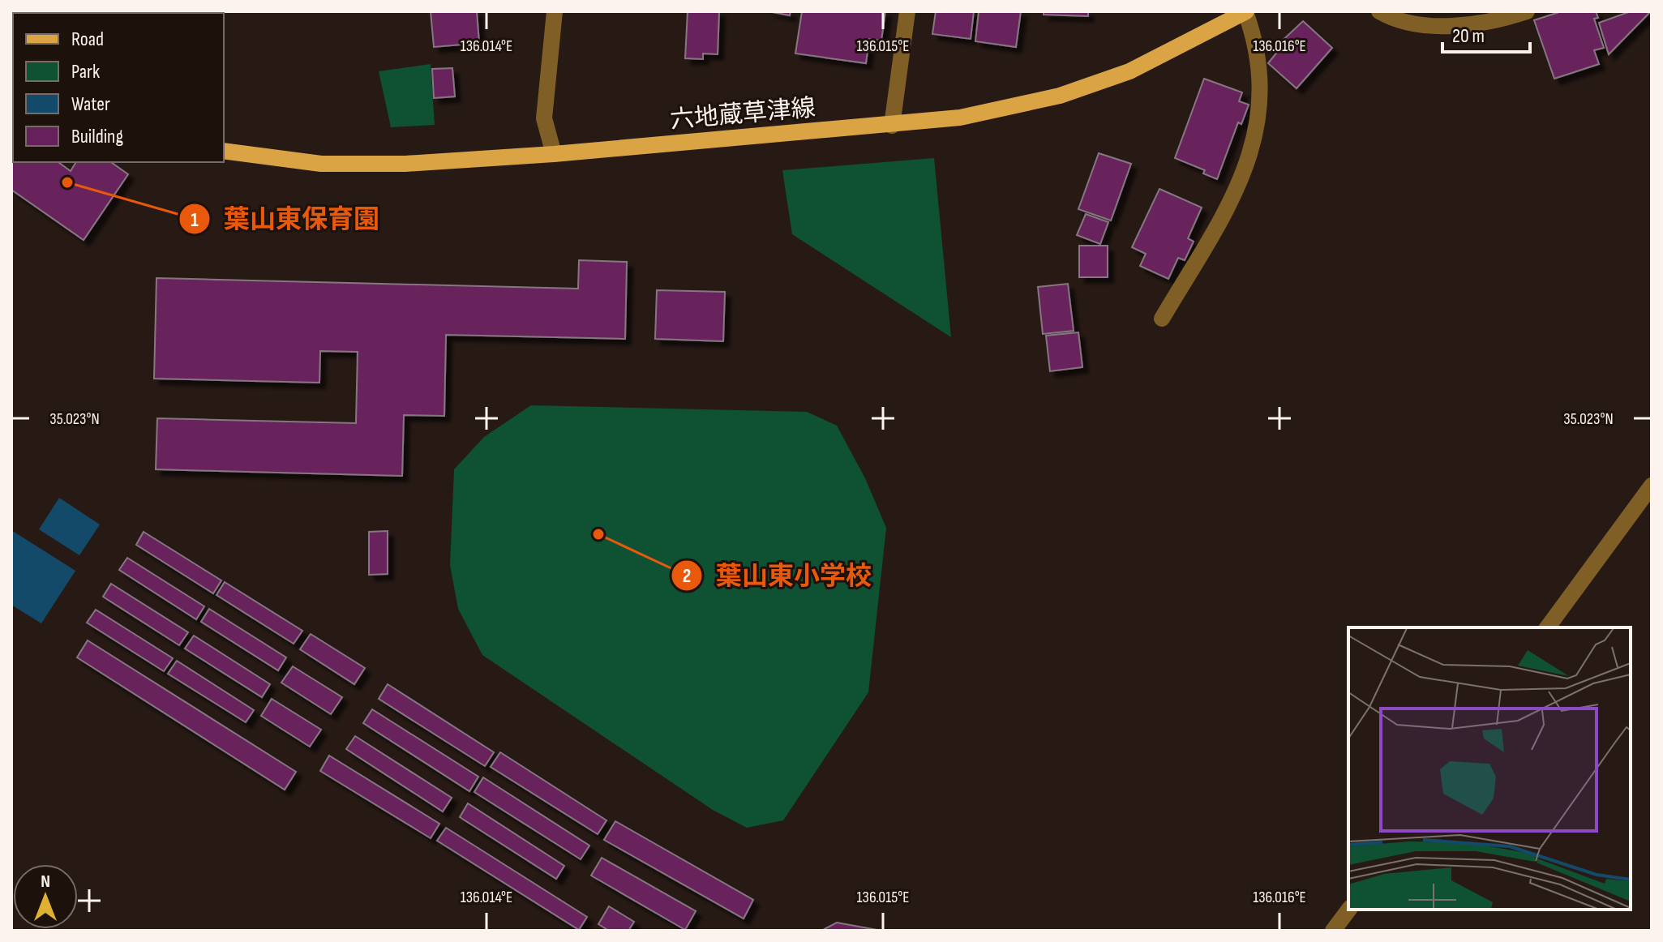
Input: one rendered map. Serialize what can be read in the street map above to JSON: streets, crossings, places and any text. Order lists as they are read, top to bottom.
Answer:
{
  "streets": {
    "main road": ["六地蔵草津線"]
  },
  "places": ["葉山東保育園", "葉山東小学校"],
  "legend": [
    "Road",
    "Park",
    "Water",
    "Building"
  ],
  "scale_bar": "20 m",
  "north": "top",
  "coordinates": [
    "136.014°E",
    "136.015°E",
    "136.016°E",
    "35.023°N"
  ]
}
